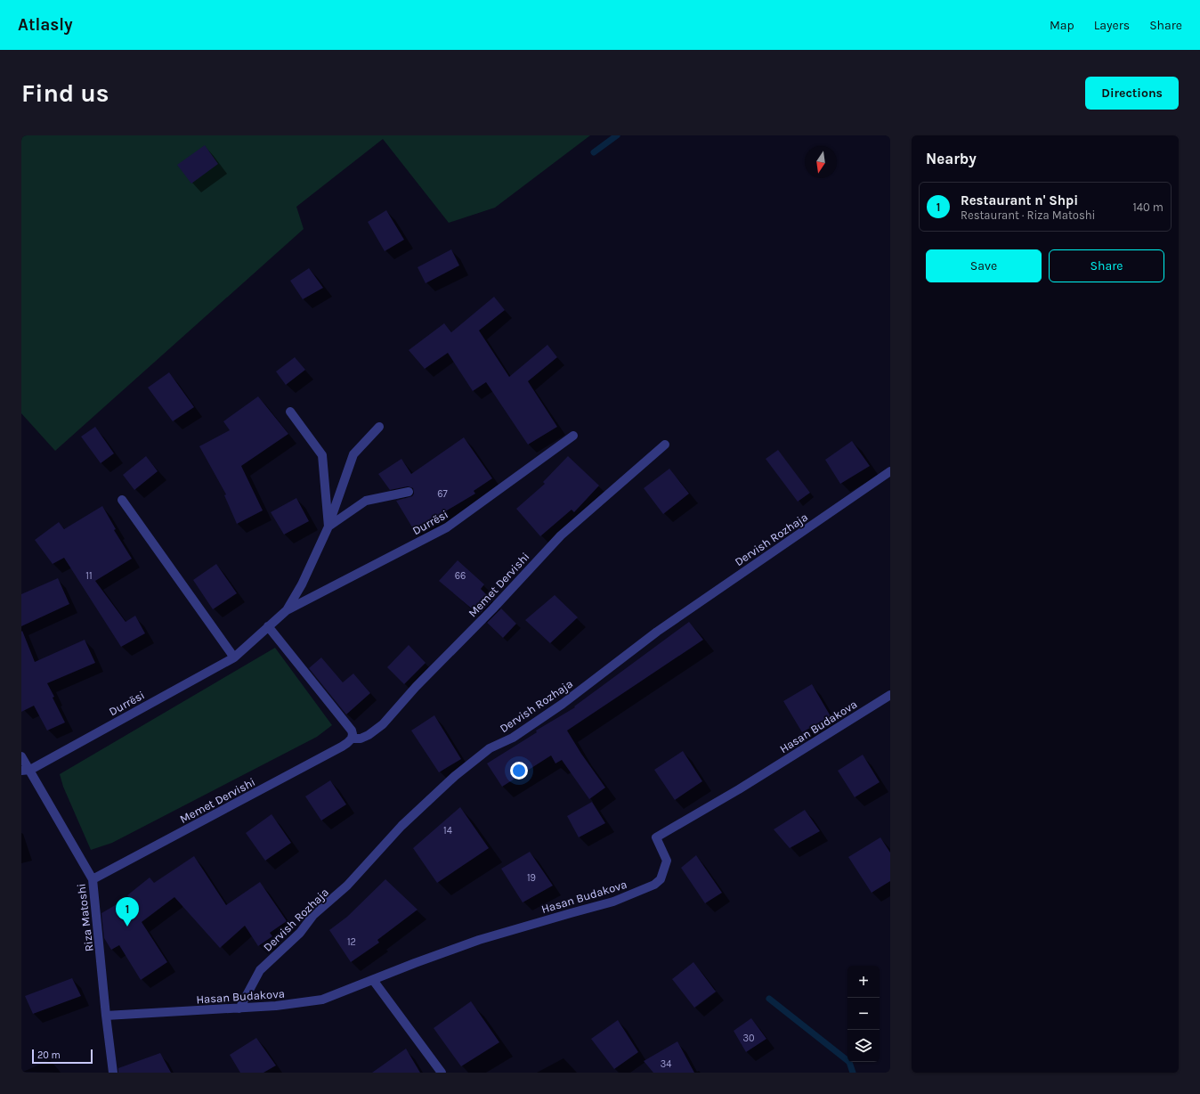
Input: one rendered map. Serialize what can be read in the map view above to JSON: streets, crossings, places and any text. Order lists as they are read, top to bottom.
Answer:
{
  "streets": {
    "street": [
      "Durrësi",
      "Dervish Rozhaja",
      "Memet Dervishi",
      "Hasan Budakova",
      "Riza Matoshi"
    ]
  },
  "crossings": [
    ["Durrësi", "Riza Matoshi"],
    ["Dervish Rozhaja", "Hasan Budakova"],
    ["Memet Dervishi", "Riza Matoshi"],
    ["Hasan Budakova", "Riza Matoshi"]
  ],
  "house_numbers": [
    "67",
    "11",
    "66",
    "14",
    "19",
    "12",
    "30",
    "34"
  ],
  "scale_bar": "20 m",
  "north": "bottom",
  "page": {
    "header": "Atlasly",
    "nav": ["Map", "Layers", "Share"],
    "buttons": [
      "Directions",
      ["Save", "Share"]
    ],
    "title": "Find us",
    "heading": "Nearby",
    "list": [
      {
        "mark": "1",
        "name": "Restaurant n' Shpi",
        "note": "Restaurant · Riza Matoshi",
        "value": "140 m"
      }
    ],
    "pins": "1",
    "map_buttons": ["+", "−"],
    "scale": "20 m"
  }
}
